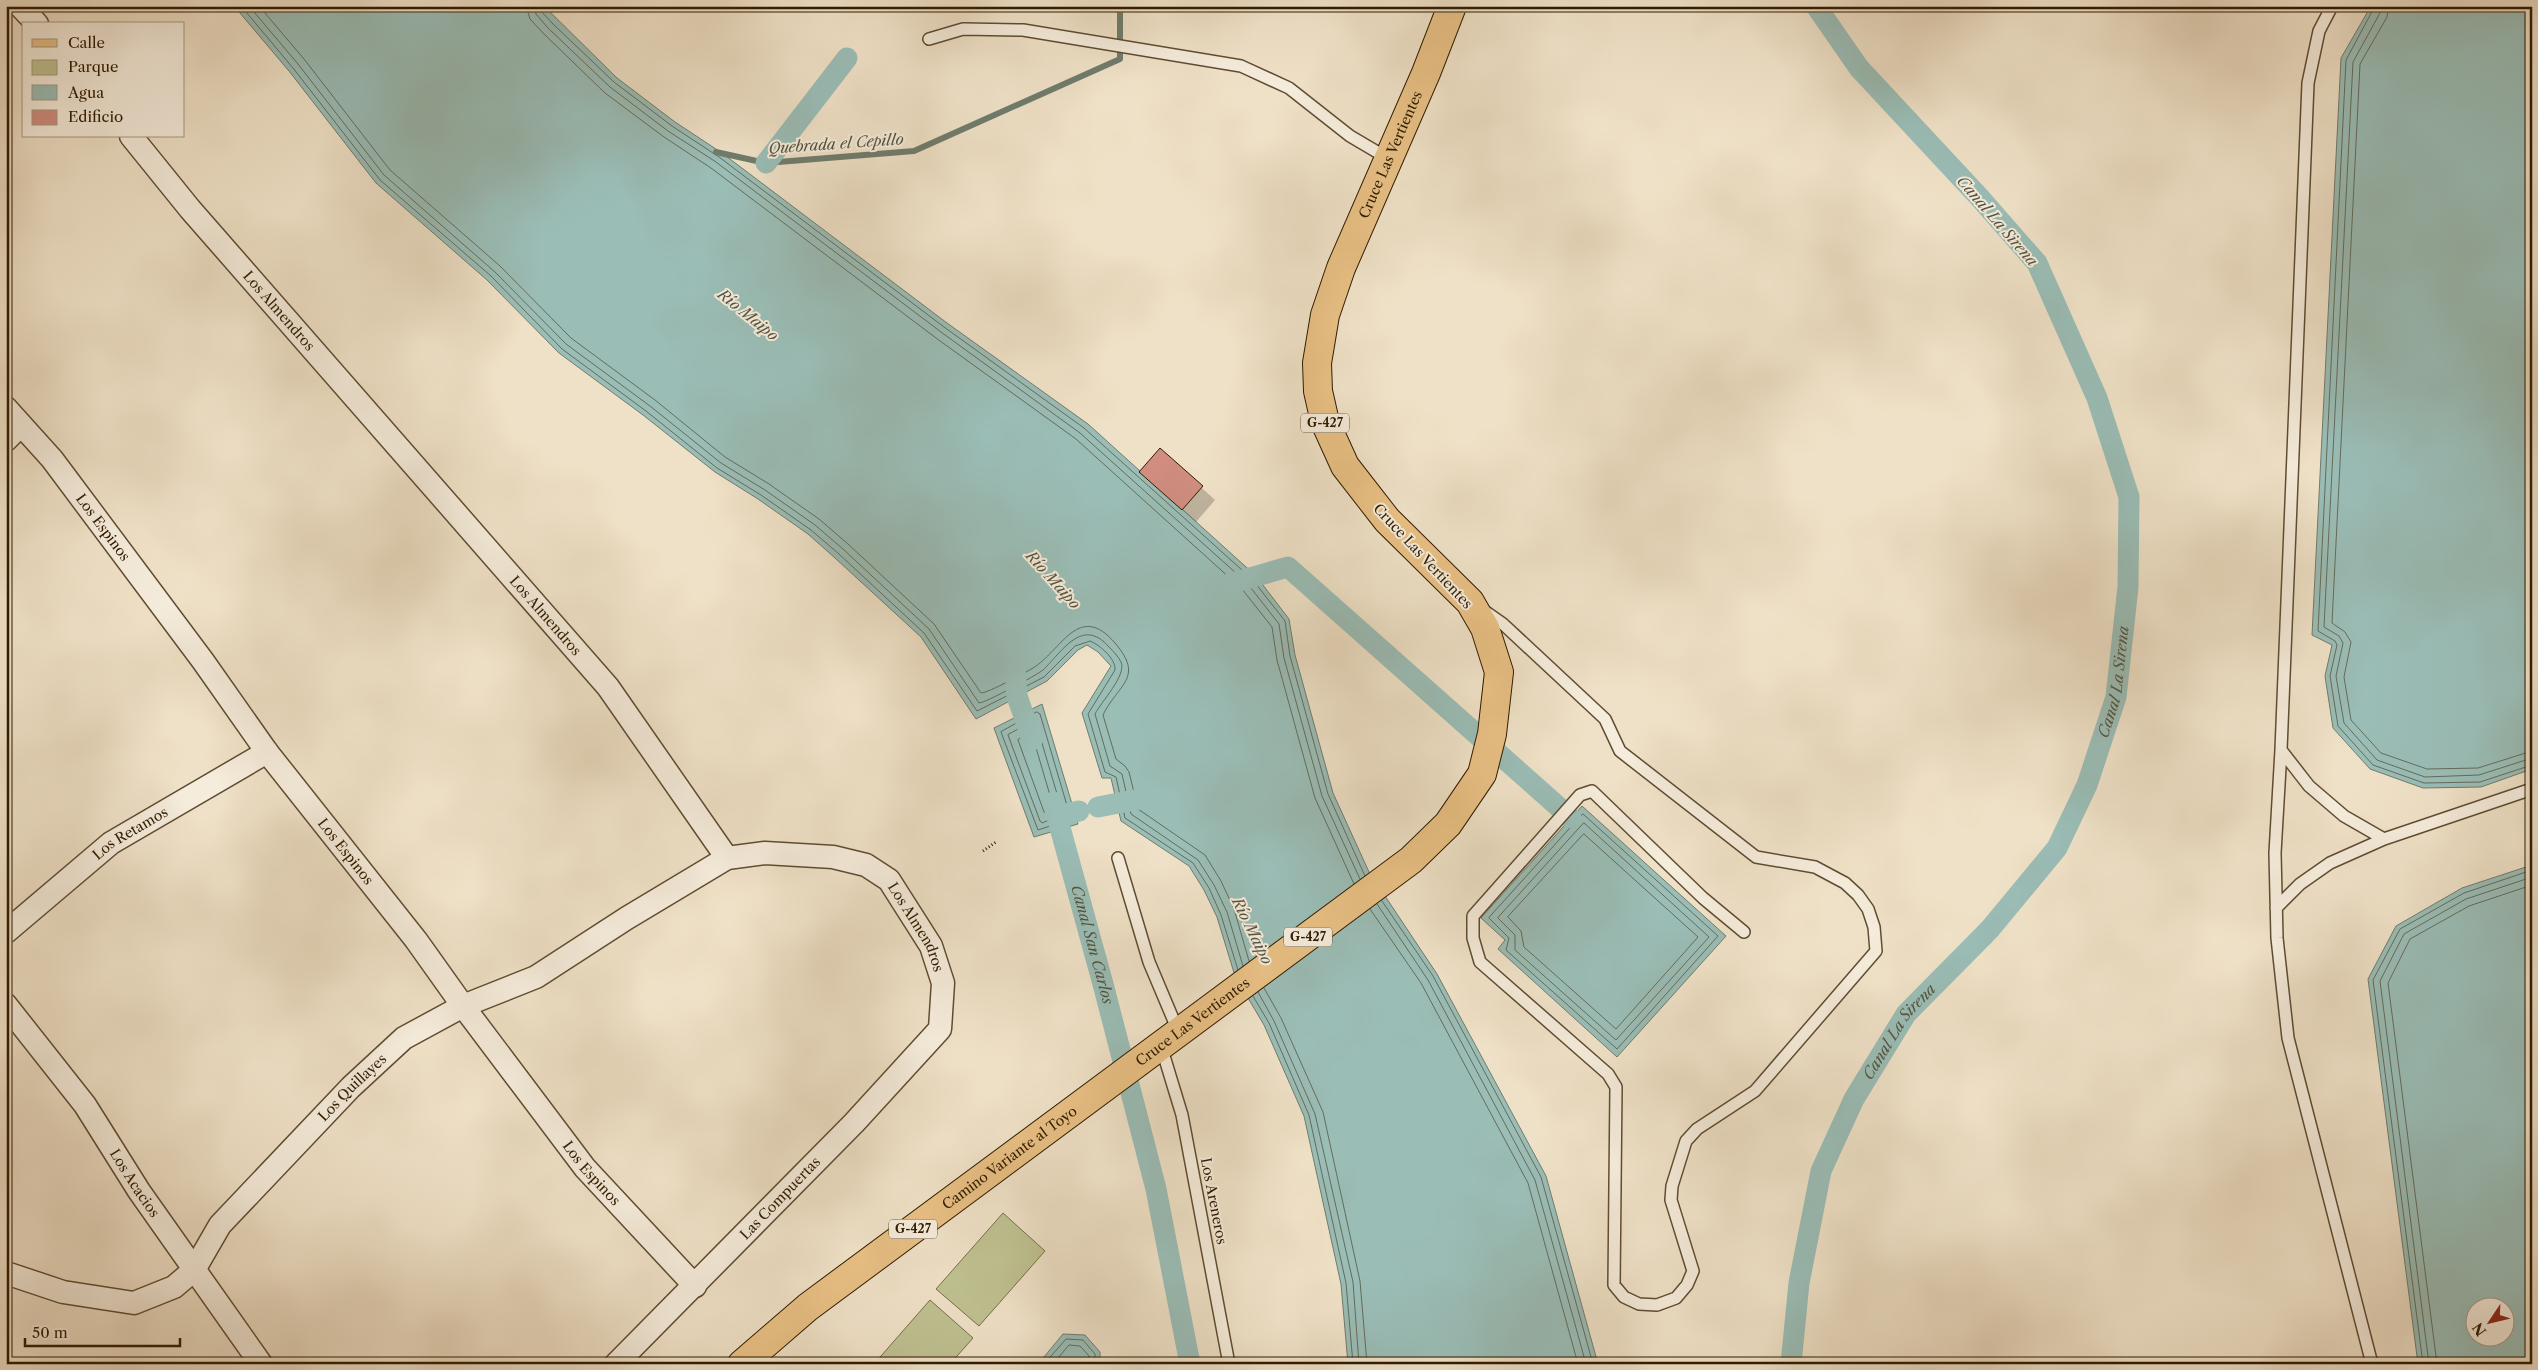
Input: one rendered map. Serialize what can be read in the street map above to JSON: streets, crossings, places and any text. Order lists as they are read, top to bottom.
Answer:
{
  "streets": {
    "main road": ["Cruce Las Vertientes", "G-427", "Camino Variante al Toyo"],
    "street": [
      "Los Almendros",
      "Los Espinos",
      "Los Retamos",
      "Los Quillayes",
      "Los Acacios",
      "Las Compuertas"
    ],
    "lane": ["Los Areneros"]
  },
  "crossings": [
    ["Cruce Las Vertientes", "Camino Variante al Toyo"],
    ["Cruce Las Vertientes", "Los Areneros"],
    ["Los Almendros", "Los Quillayes"],
    ["Los Almendros", "Las Compuertas"],
    ["Los Espinos", "Los Retamos"],
    ["Los Espinos", "Los Quillayes"],
    ["Los Espinos", "Las Compuertas"],
    ["Los Quillayes", "Los Acacios"]
  ],
  "water": [
    "Quebrada el Cepillo",
    "Canal La Sirena",
    "Río Maipo",
    "Canal San Carlos"
  ],
  "legend": [
    "Calle",
    "Parque",
    "Agua",
    "Edificio"
  ],
  "scale_bar": "50 m",
  "north": "bottom left"
}
